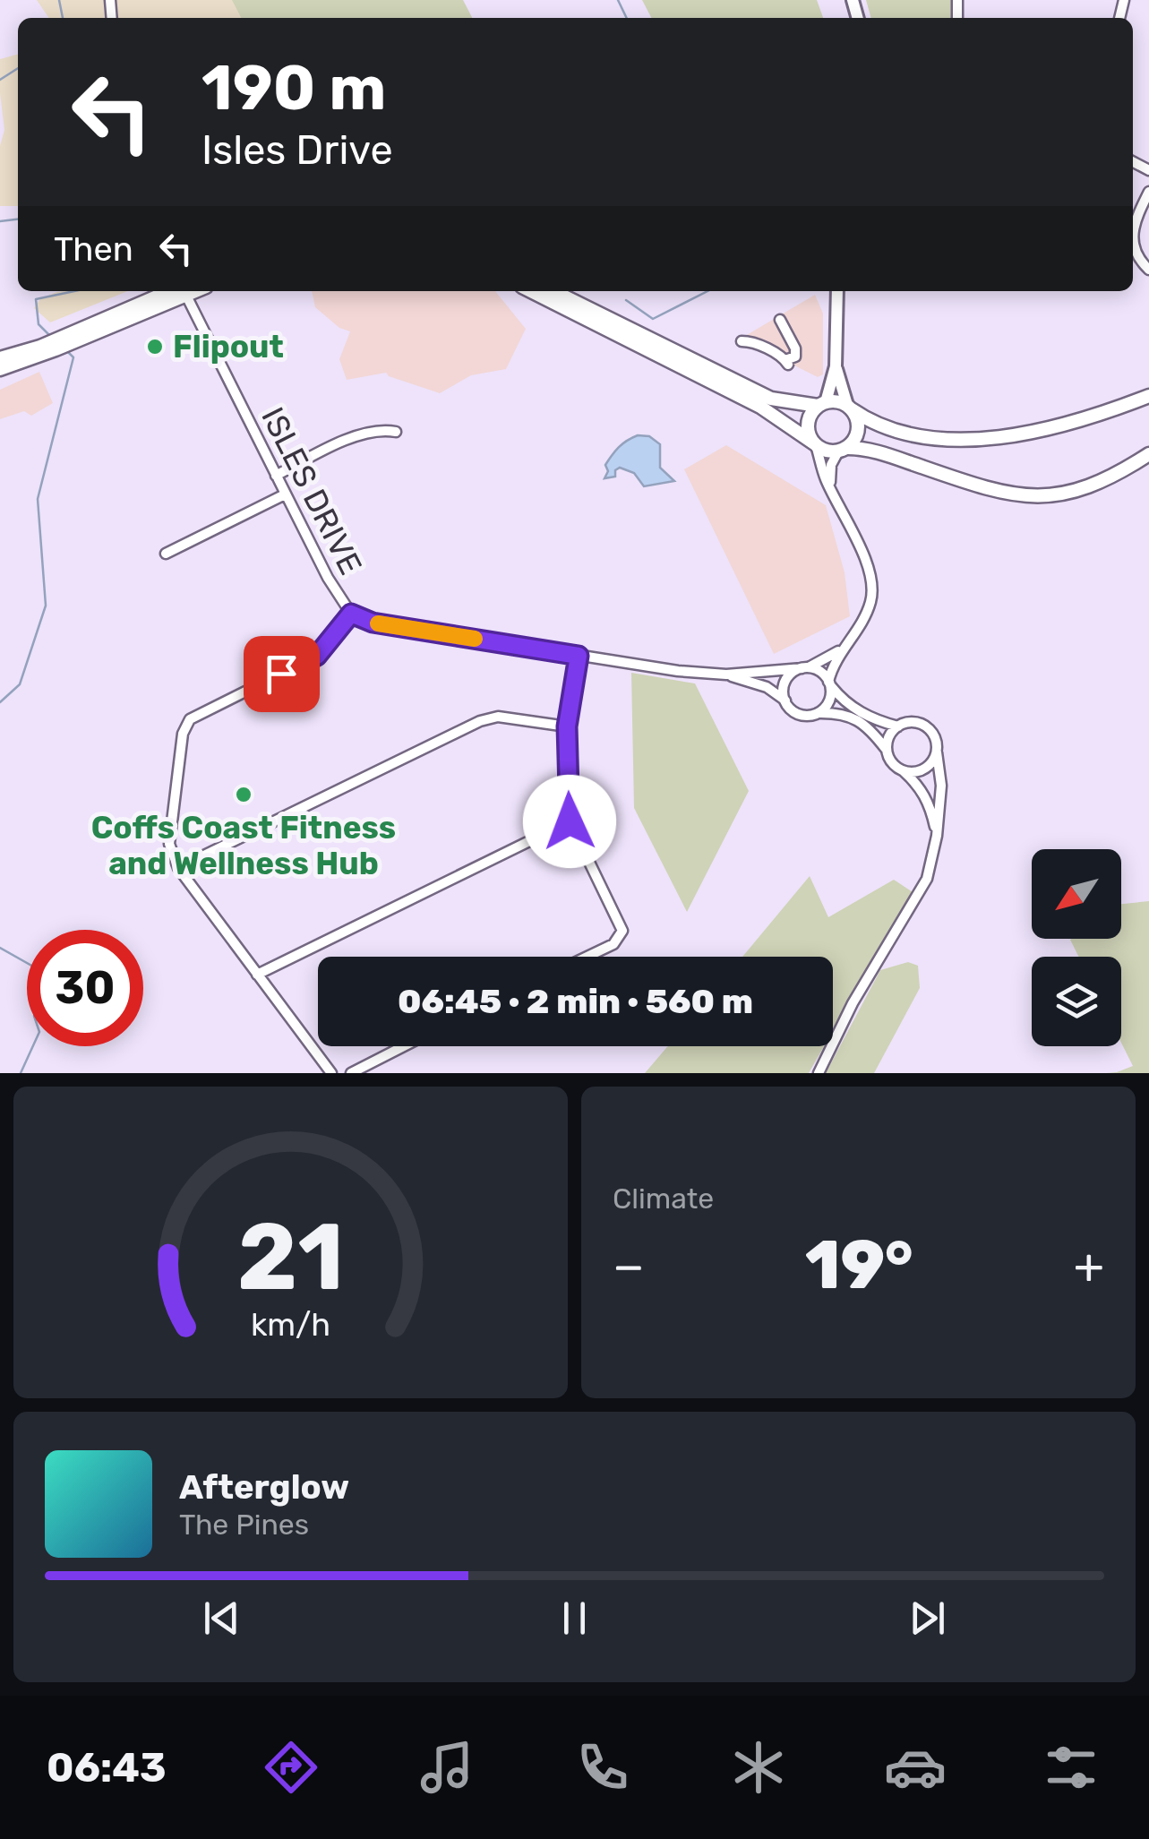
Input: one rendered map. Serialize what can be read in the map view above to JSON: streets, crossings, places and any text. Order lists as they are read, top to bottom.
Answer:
{
  "streets": {
    "street": ["ISLES DRIVE"]
  },
  "places": ["Flipout", "Coffs Coast Fitness and Wellness Hub"],
  "north": "bottom left",
  "page": {
    "turn": ["190 m", "Isles Drive"],
    "then": "Then",
    "limit": "30",
    "trip": "06:45 · 2 min · 560 m",
    "tile": "Climate",
    "heat": ["−", "19°", "+"],
    "song": ["Afterglow", "The Pines"],
    "tabs": "06:43",
    "gauge": ["21", "km/h"]
  }
}
